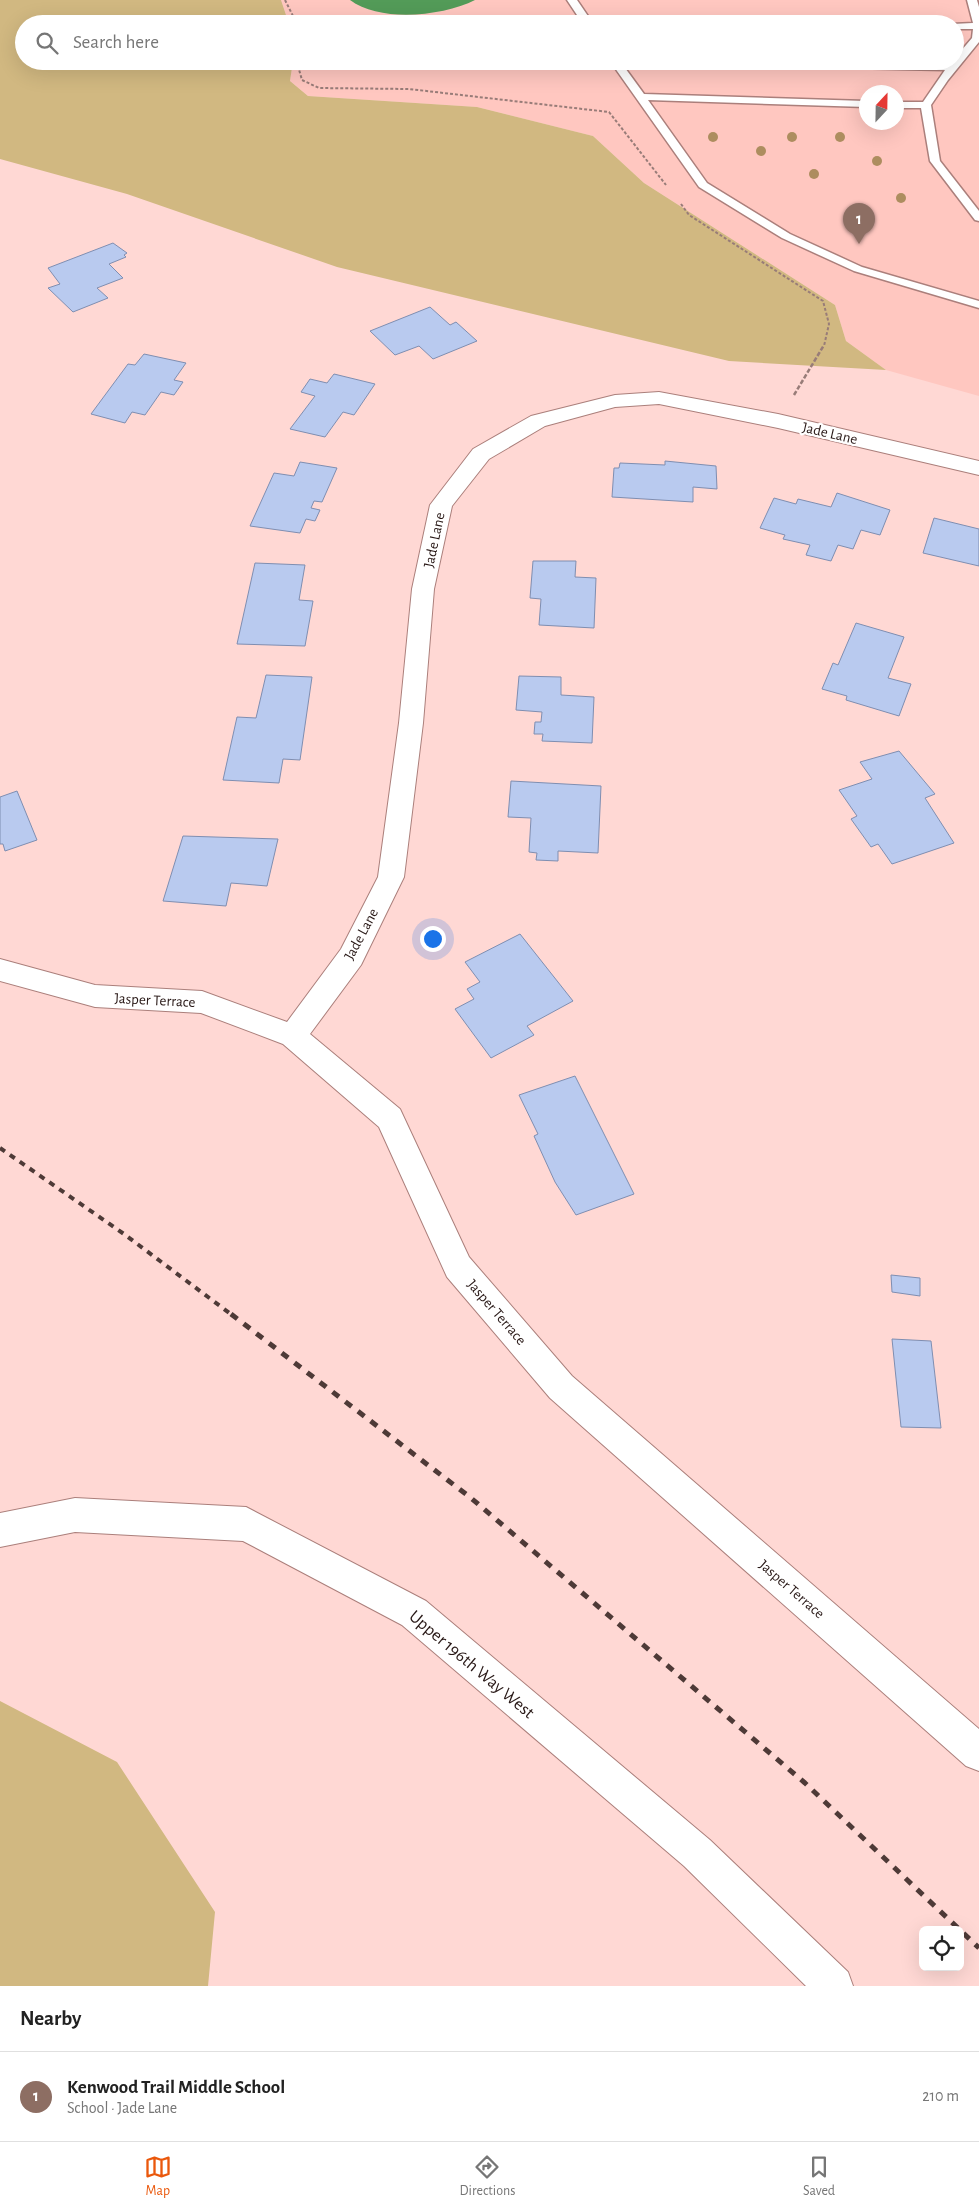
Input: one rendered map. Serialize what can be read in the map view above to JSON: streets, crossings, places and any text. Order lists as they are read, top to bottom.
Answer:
{
  "streets": {
    "street": ["Jade Lane", "Jasper Terrace", "Upper 196th Way West"]
  },
  "crossings": [
    ["Jade Lane", "Jasper Terrace"]
  ],
  "north": "top",
  "page": {
    "search": "Search here",
    "pins": "1",
    "heading": "Nearby",
    "list": [
      {
        "mark": "1",
        "name": "Kenwood Trail Middle School",
        "note": "School · Jade Lane",
        "value": "210 m"
      }
    ],
    "nav": ["Map", "Directions", "Saved"]
  }
}
